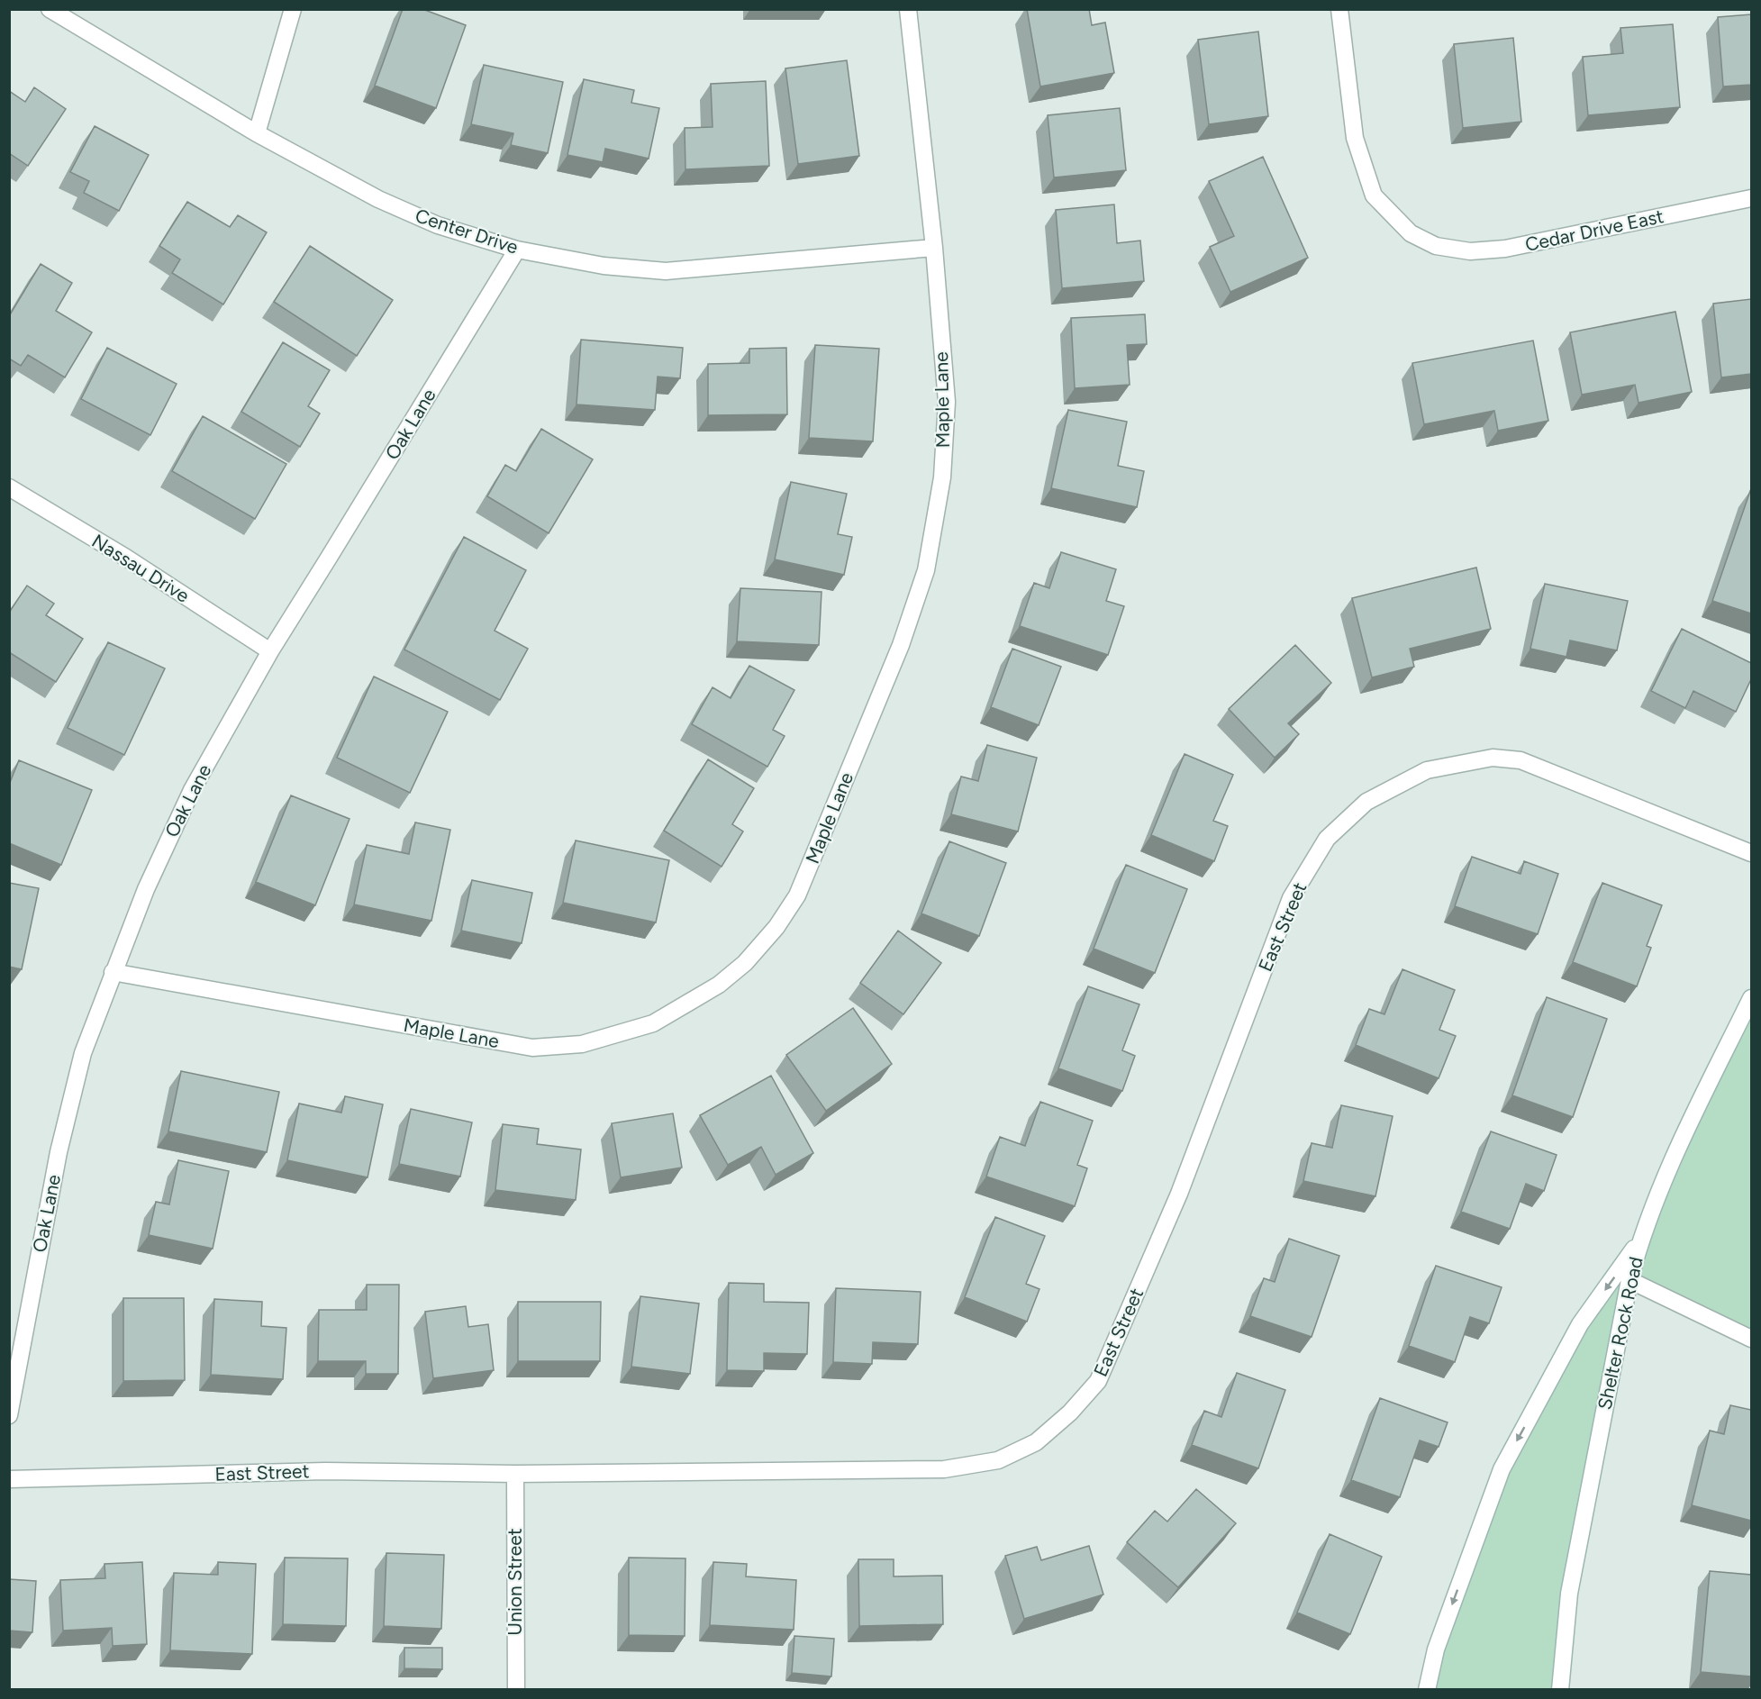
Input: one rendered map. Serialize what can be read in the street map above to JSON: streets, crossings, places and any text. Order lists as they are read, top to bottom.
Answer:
{
  "streets": {
    "street": [
      "Cedar Drive East",
      "Center Drive",
      "Maple Lane",
      "Oak Lane",
      "Nassau Drive",
      "East Street",
      "Shelter Rock Road",
      "Union Street"
    ]
  },
  "crossings": [
    ["Center Drive", "Maple Lane"],
    ["Center Drive", "Oak Lane"],
    ["Maple Lane", "Oak Lane"],
    ["Oak Lane", "Nassau Drive"],
    ["East Street", "Union Street"]
  ]
}
